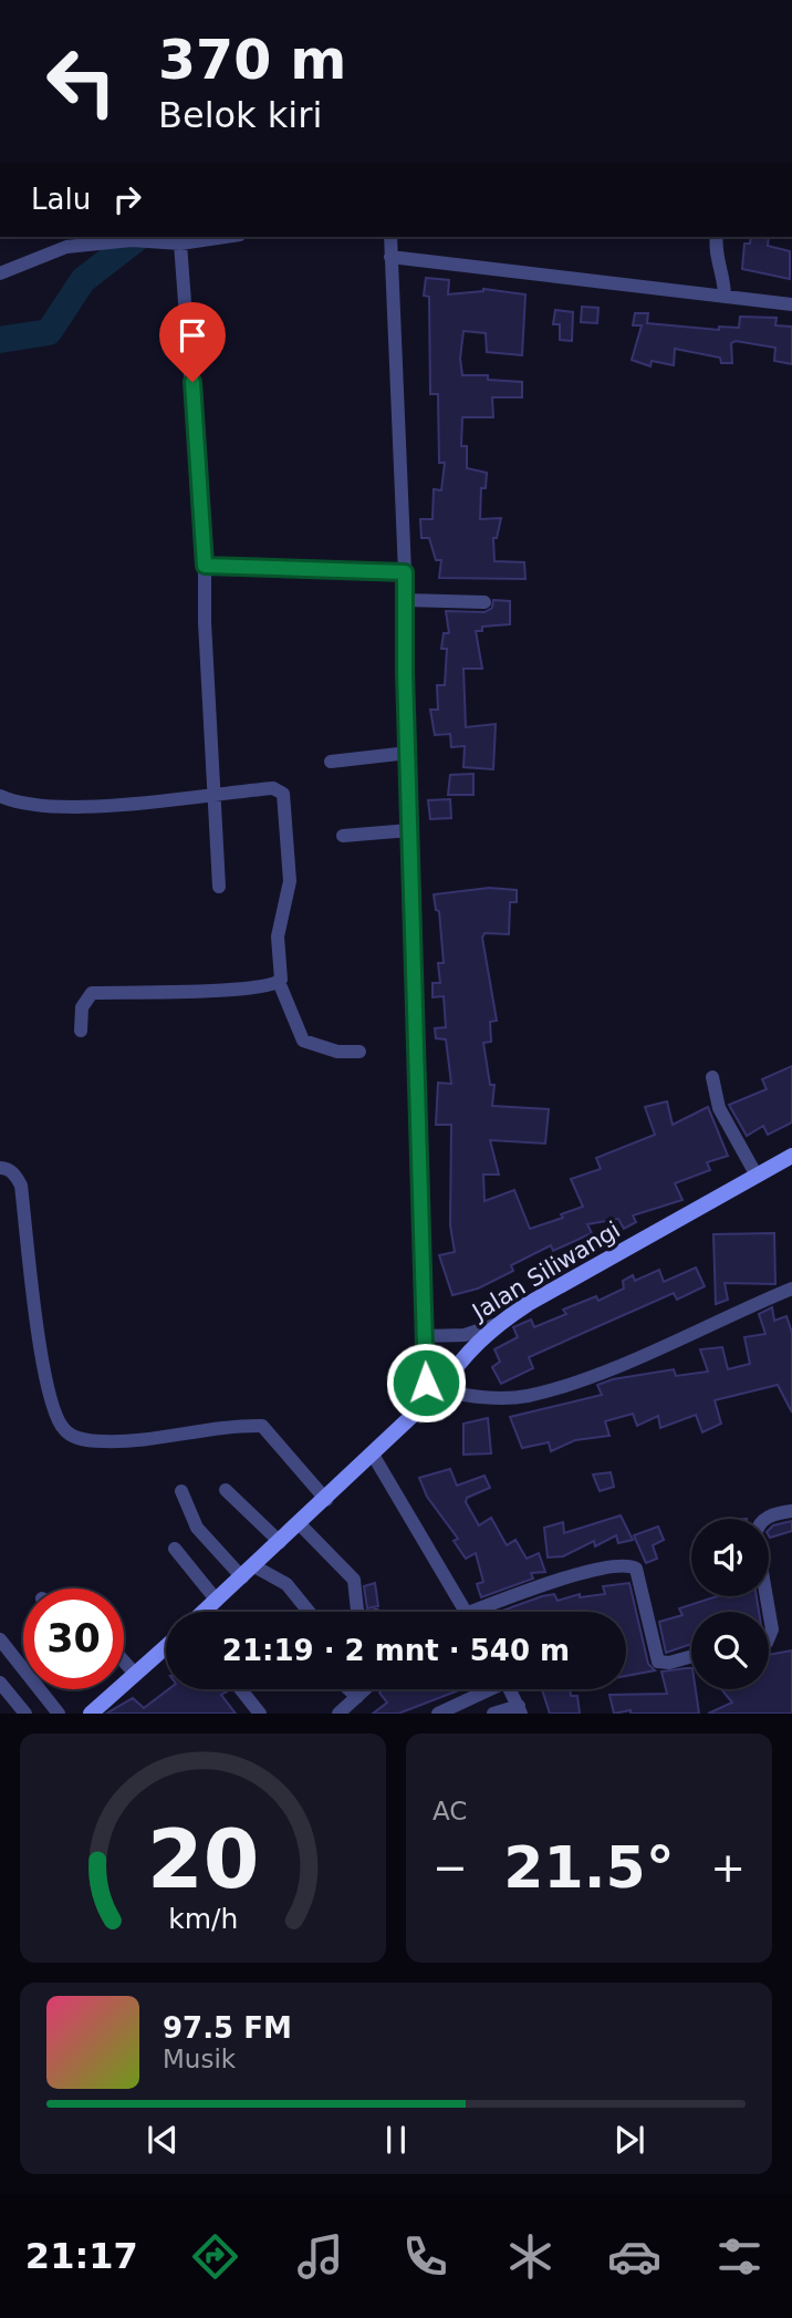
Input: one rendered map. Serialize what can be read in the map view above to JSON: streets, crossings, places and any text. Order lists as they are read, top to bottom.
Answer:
{
  "streets": {
    "main road": ["Jalan Siliwangi"]
  },
  "page": {
    "turn": ["370 m", "Belok kiri"],
    "then": "Lalu",
    "limit": "30",
    "trip": "21:19 · 2 mnt · 540 m",
    "tile": "AC",
    "heat": ["−", "21.5°", "+"],
    "song": ["97.5 FM", "Musik"],
    "tabs": "21:17",
    "gauge": ["20", "km/h"]
  }
}
